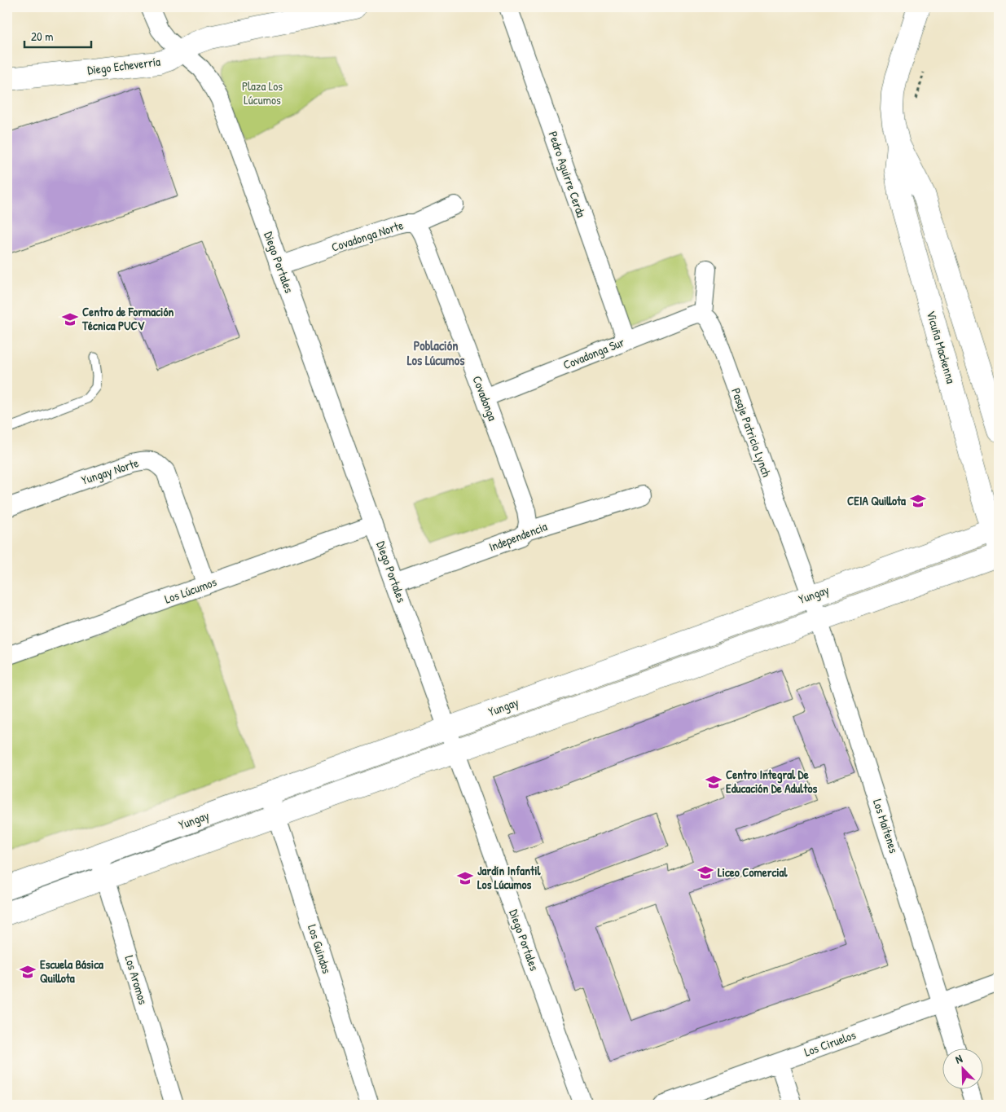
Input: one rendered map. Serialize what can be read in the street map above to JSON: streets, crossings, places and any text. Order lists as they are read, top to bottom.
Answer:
{
  "streets": {
    "street": [
      "Diego Echeverría",
      "Pedro Aguirre Cerda",
      "Covadonga Norte",
      "Diego Portales",
      "Vicuña Mackenna",
      "Covadonga Sur",
      "Covadonga",
      "Pasaje Patricio Lynch",
      "Yungay Norte",
      "Independencia",
      "Los Lúcumos",
      "Yungay",
      "Los Maitenes",
      "Los Guindos",
      "Los Aromos",
      "Los Ciruelos"
    ]
  },
  "crossings": [
    ["Diego Echeverría", "Diego Portales"],
    ["Pedro Aguirre Cerda", "Covadonga Sur"],
    ["Covadonga Norte", "Diego Portales"],
    ["Covadonga Norte", "Covadonga"],
    ["Diego Portales", "Independencia"],
    ["Diego Portales", "Los Lúcumos"],
    ["Diego Portales", "Yungay"],
    ["Vicuña Mackenna", "Yungay"],
    ["Covadonga Sur", "Covadonga"],
    ["Covadonga Sur", "Pasaje Patricio Lynch"],
    ["Covadonga", "Independencia"],
    ["Pasaje Patricio Lynch", "Yungay"],
    ["Pasaje Patricio Lynch", "Los Maitenes"],
    ["Yungay Norte", "Los Lúcumos"],
    ["Yungay", "Los Maitenes"],
    ["Yungay", "Los Guindos"],
    ["Yungay", "Los Aromos"],
    ["Los Maitenes", "Los Ciruelos"]
  ],
  "districts": ["Población Los Lúcumos"],
  "parks": ["Plaza Los Lúcumos"],
  "places": {
    "school or university": [
      "Centro de Formación Técnica PUCV",
      "CEIA Quillota",
      "Centro Integral De Educación De Adultos",
      "Liceo Comercial",
      "Jardín Infantil Los Lúcumos",
      "Escuela Básica Quillota"
    ]
  },
  "scale_bar": "20 m",
  "north": "top left"
}
